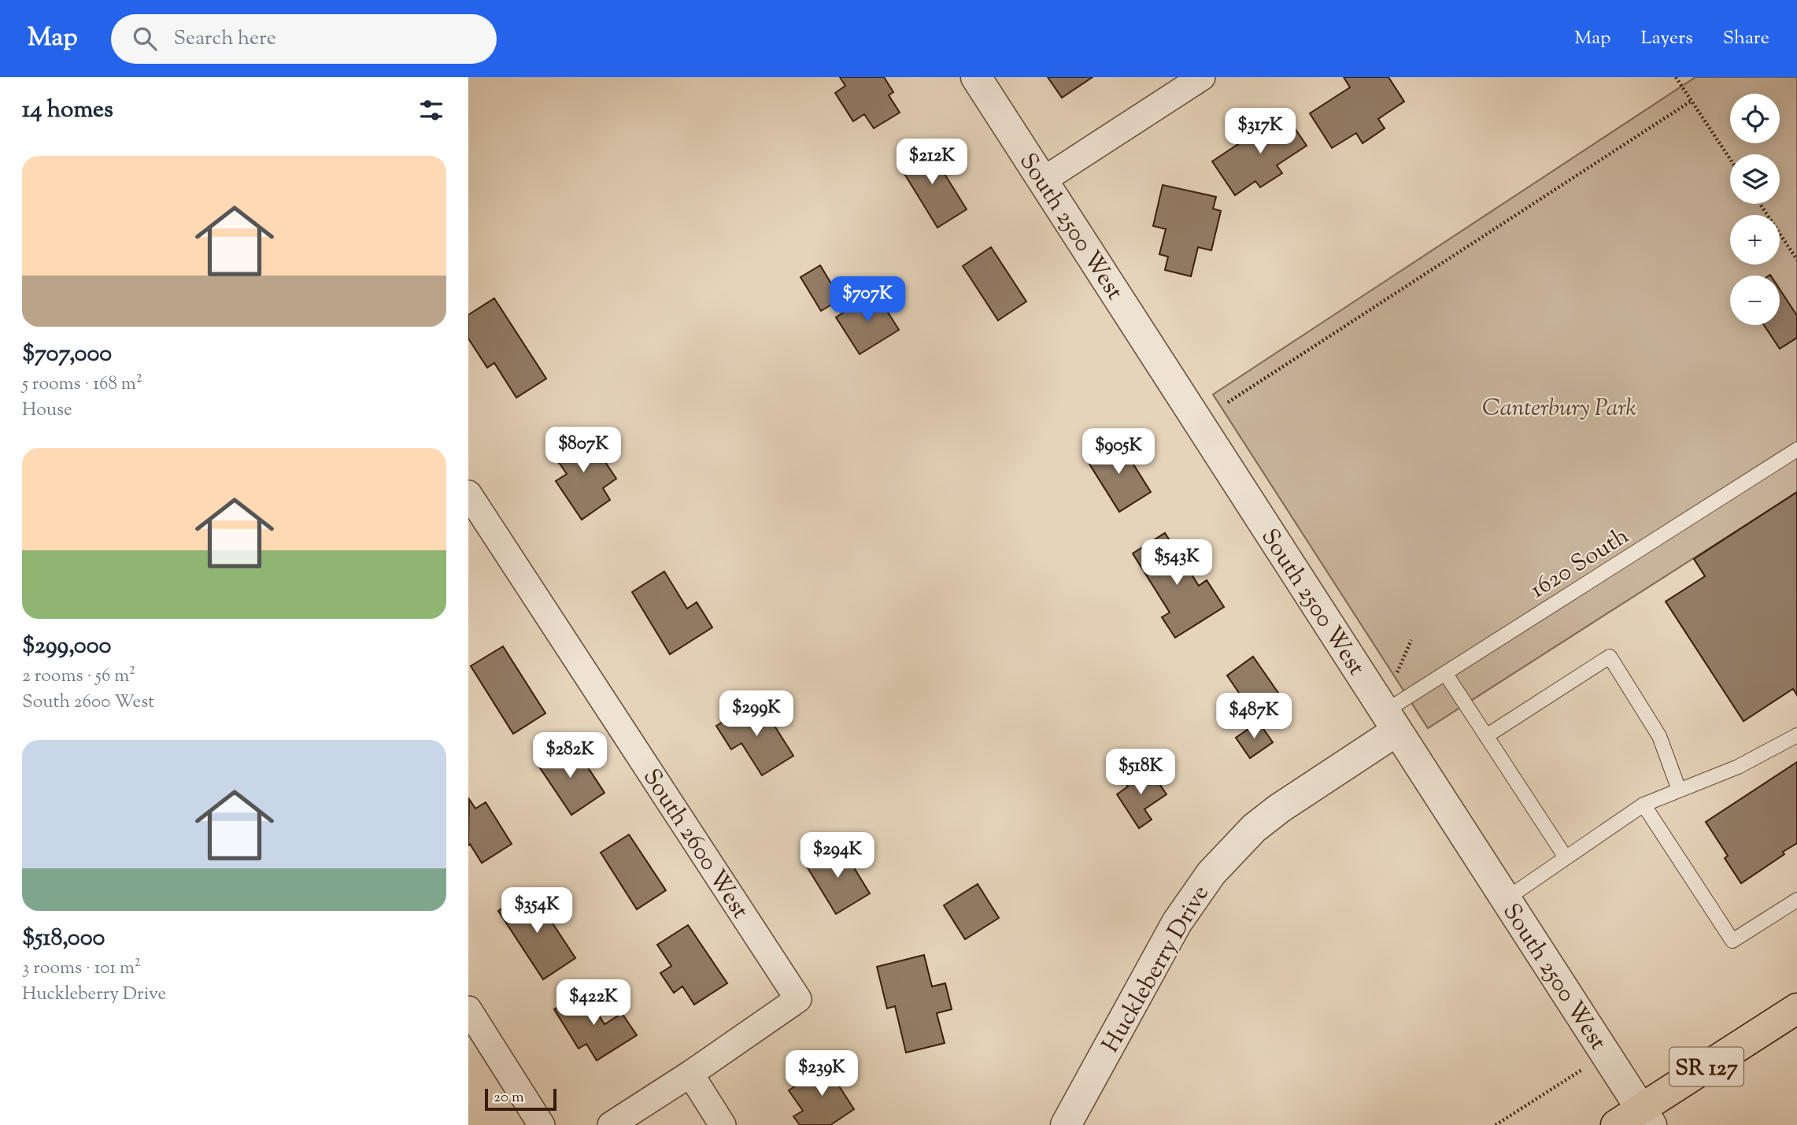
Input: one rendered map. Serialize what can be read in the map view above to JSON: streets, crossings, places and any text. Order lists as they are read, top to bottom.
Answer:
{
  "streets": {
    "main road": ["SR 127"],
    "street": ["South 2500 West", "South 2600 West", "Huckleberry Drive"],
    "lane": ["1620 South"]
  },
  "crossings": [
    ["South 2500 West", "1620 South"],
    ["South 2500 West", "Huckleberry Drive"],
    ["South 2500 West", "SR 127"],
    ["1620 South", "Huckleberry Drive"]
  ],
  "parks": ["Canterbury Park"],
  "scale_bar": "20 m",
  "page": {
    "header": "Map",
    "search": "Search here",
    "nav": ["Map", "Layers", "Share"],
    "heading": "14 homes",
    "map_buttons": ["+", "−"],
    "price": [
      "$317K",
      "$212K",
      "$707K",
      "$807K",
      "$905K",
      "$543K",
      "$299K",
      "$487K",
      "$282K",
      "$518K",
      "$294K",
      "$354K",
      "$422K",
      "$239K"
    ],
    "list": [
      {
        "name": "$707,000",
        "note": "5 rooms · 168 m² · House"
      },
      {
        "name": "$299,000",
        "note": "2 rooms · 56 m² · South 2600 West"
      },
      {
        "name": "$518,000",
        "note": "3 rooms · 101 m² · Huckleberry Drive"
      }
    ],
    "scale": "20 m"
  }
}
